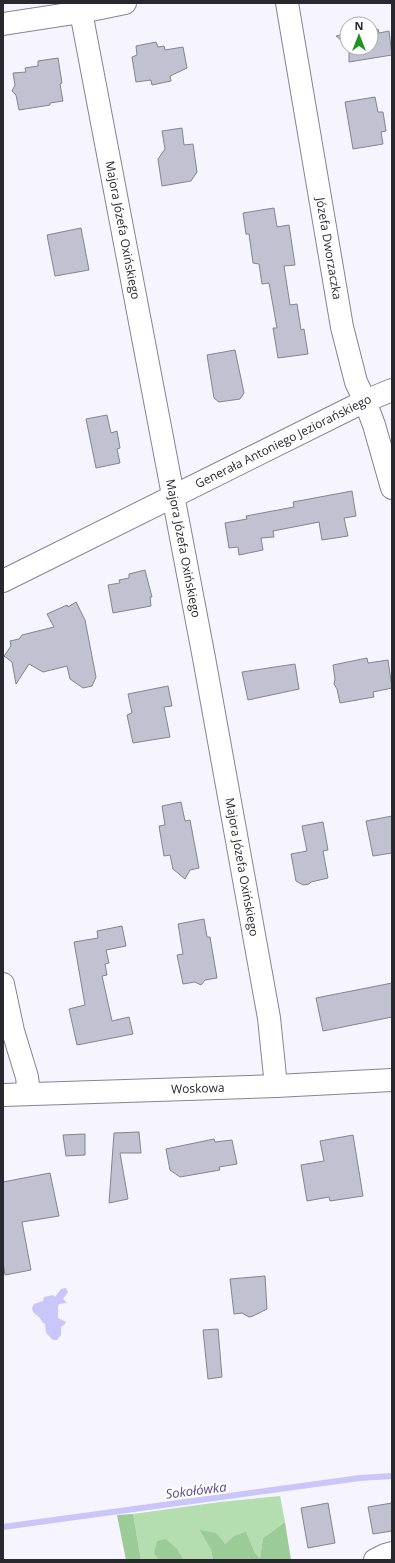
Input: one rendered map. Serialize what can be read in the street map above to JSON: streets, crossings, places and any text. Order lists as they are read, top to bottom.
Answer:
{
  "streets": {
    "street": [
      "Majora Józefa Oxińskiego",
      "Józefa Dworzaczka",
      "Generała Antoniego Jeziorańskiego",
      "Woskowa"
    ]
  },
  "crossings": [
    ["Majora Józefa Oxińskiego", "Generała Antoniego Jeziorańskiego"],
    ["Majora Józefa Oxińskiego", "Woskowa"],
    ["Józefa Dworzaczka", "Generała Antoniego Jeziorańskiego"]
  ],
  "water": ["Sokołówka"],
  "north": "top"
}
